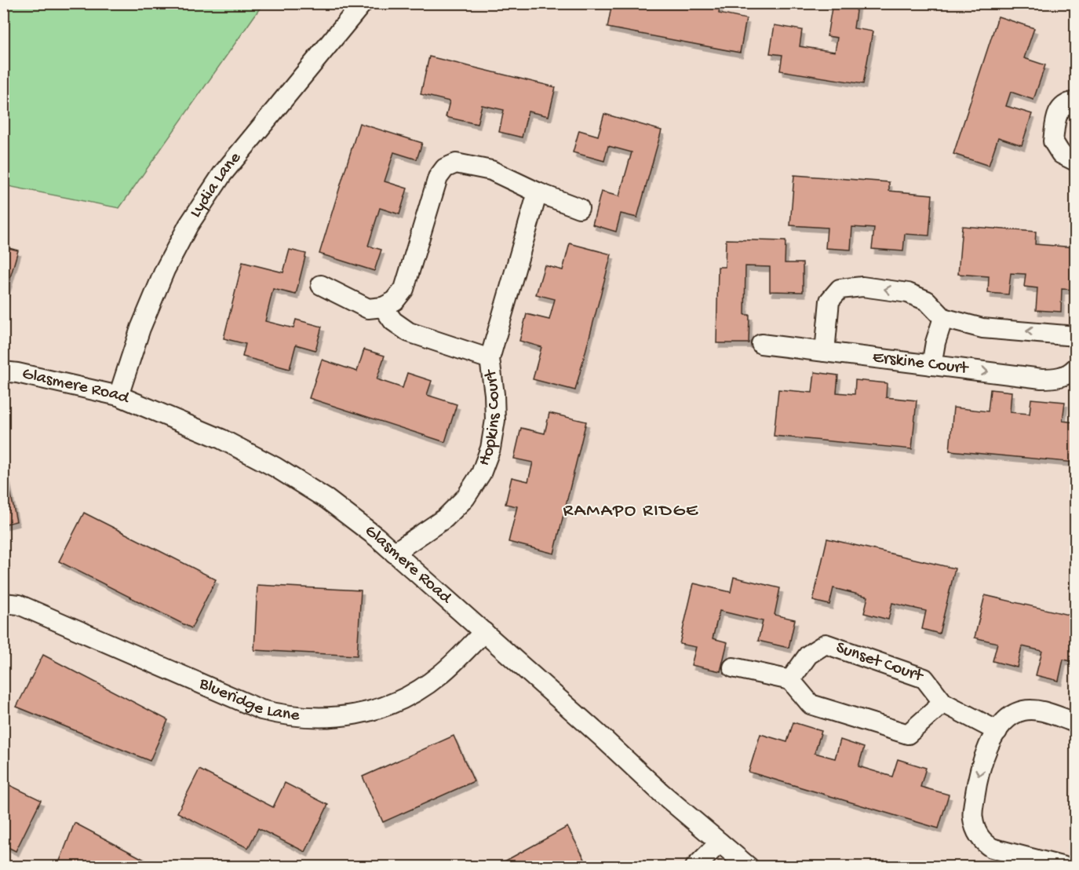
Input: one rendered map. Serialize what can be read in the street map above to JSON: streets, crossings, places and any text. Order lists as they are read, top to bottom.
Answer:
{
  "streets": {
    "street": [
      "Lydia Lane",
      "Erskine Court",
      "Glasmere Road",
      "Hopkins Court",
      "Sunset Court",
      "Blueridge Lane"
    ]
  },
  "crossings": [
    ["Lydia Lane", "Glasmere Road"],
    ["Glasmere Road", "Hopkins Court"],
    ["Glasmere Road", "Blueridge Lane"]
  ],
  "districts": ["RAMAPO RIDGE"]
}
